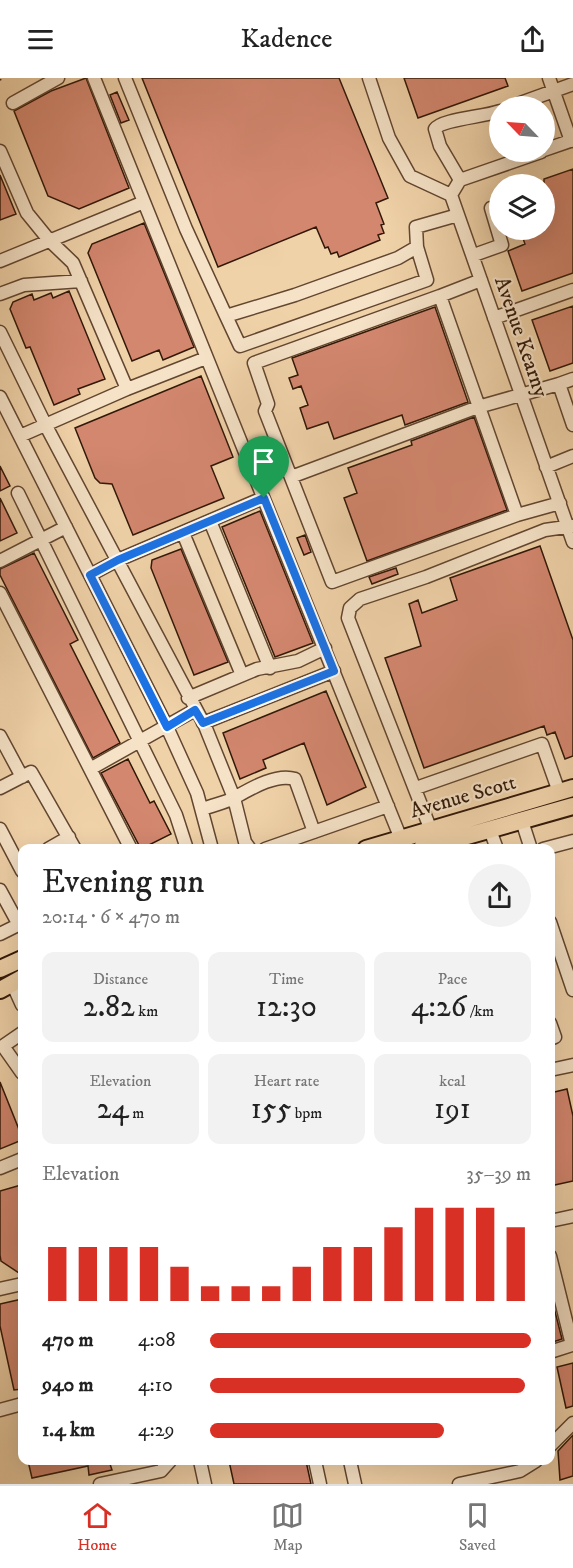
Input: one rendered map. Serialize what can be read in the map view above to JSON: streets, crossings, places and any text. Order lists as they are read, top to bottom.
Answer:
{
  "streets": {
    "main road": ["Avenue Scott"],
    "street": ["Avenue Kearny"]
  },
  "north": "top left",
  "page": {
    "header": "Kadence",
    "heading": ["Evening run", "20:14 · 6 × 470 m"],
    "stats": [
      ["Distance", "2.82 km"],
      ["Time", "12:30"],
      ["Pace", "4:26 /km"],
      ["Elevation", "24 m"],
      ["Heart rate", "155 bpm"],
      ["kcal", "191"]
    ],
    "chart": ["Elevation", "35–39 m"],
    "list": [
      {
        "name": "470 m",
        "note": "4:08"
      },
      {
        "name": "940 m",
        "note": "4:10"
      },
      {
        "name": "1.4 km",
        "note": "4:29"
      }
    ],
    "tabs": ["Home", "Map", "Saved"]
  }
}
